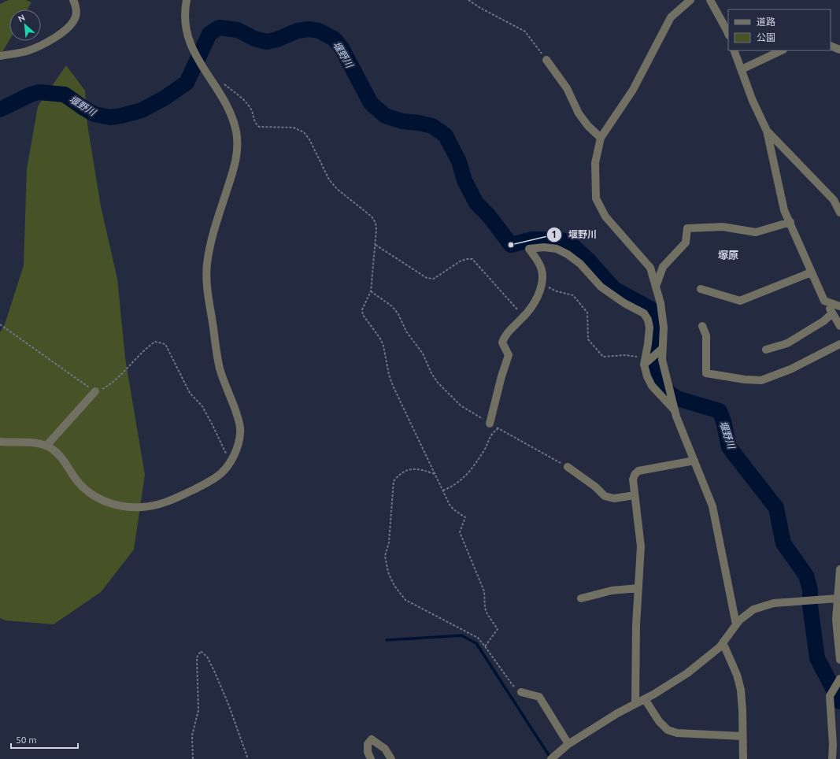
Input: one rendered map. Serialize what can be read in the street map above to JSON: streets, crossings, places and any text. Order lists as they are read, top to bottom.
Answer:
{
  "districts": ["塚原"],
  "water": ["堰野川"],
  "places": ["堰野川"],
  "legend": ["道路", "公園"],
  "scale_bar": "50 m",
  "north": "top left"
}
